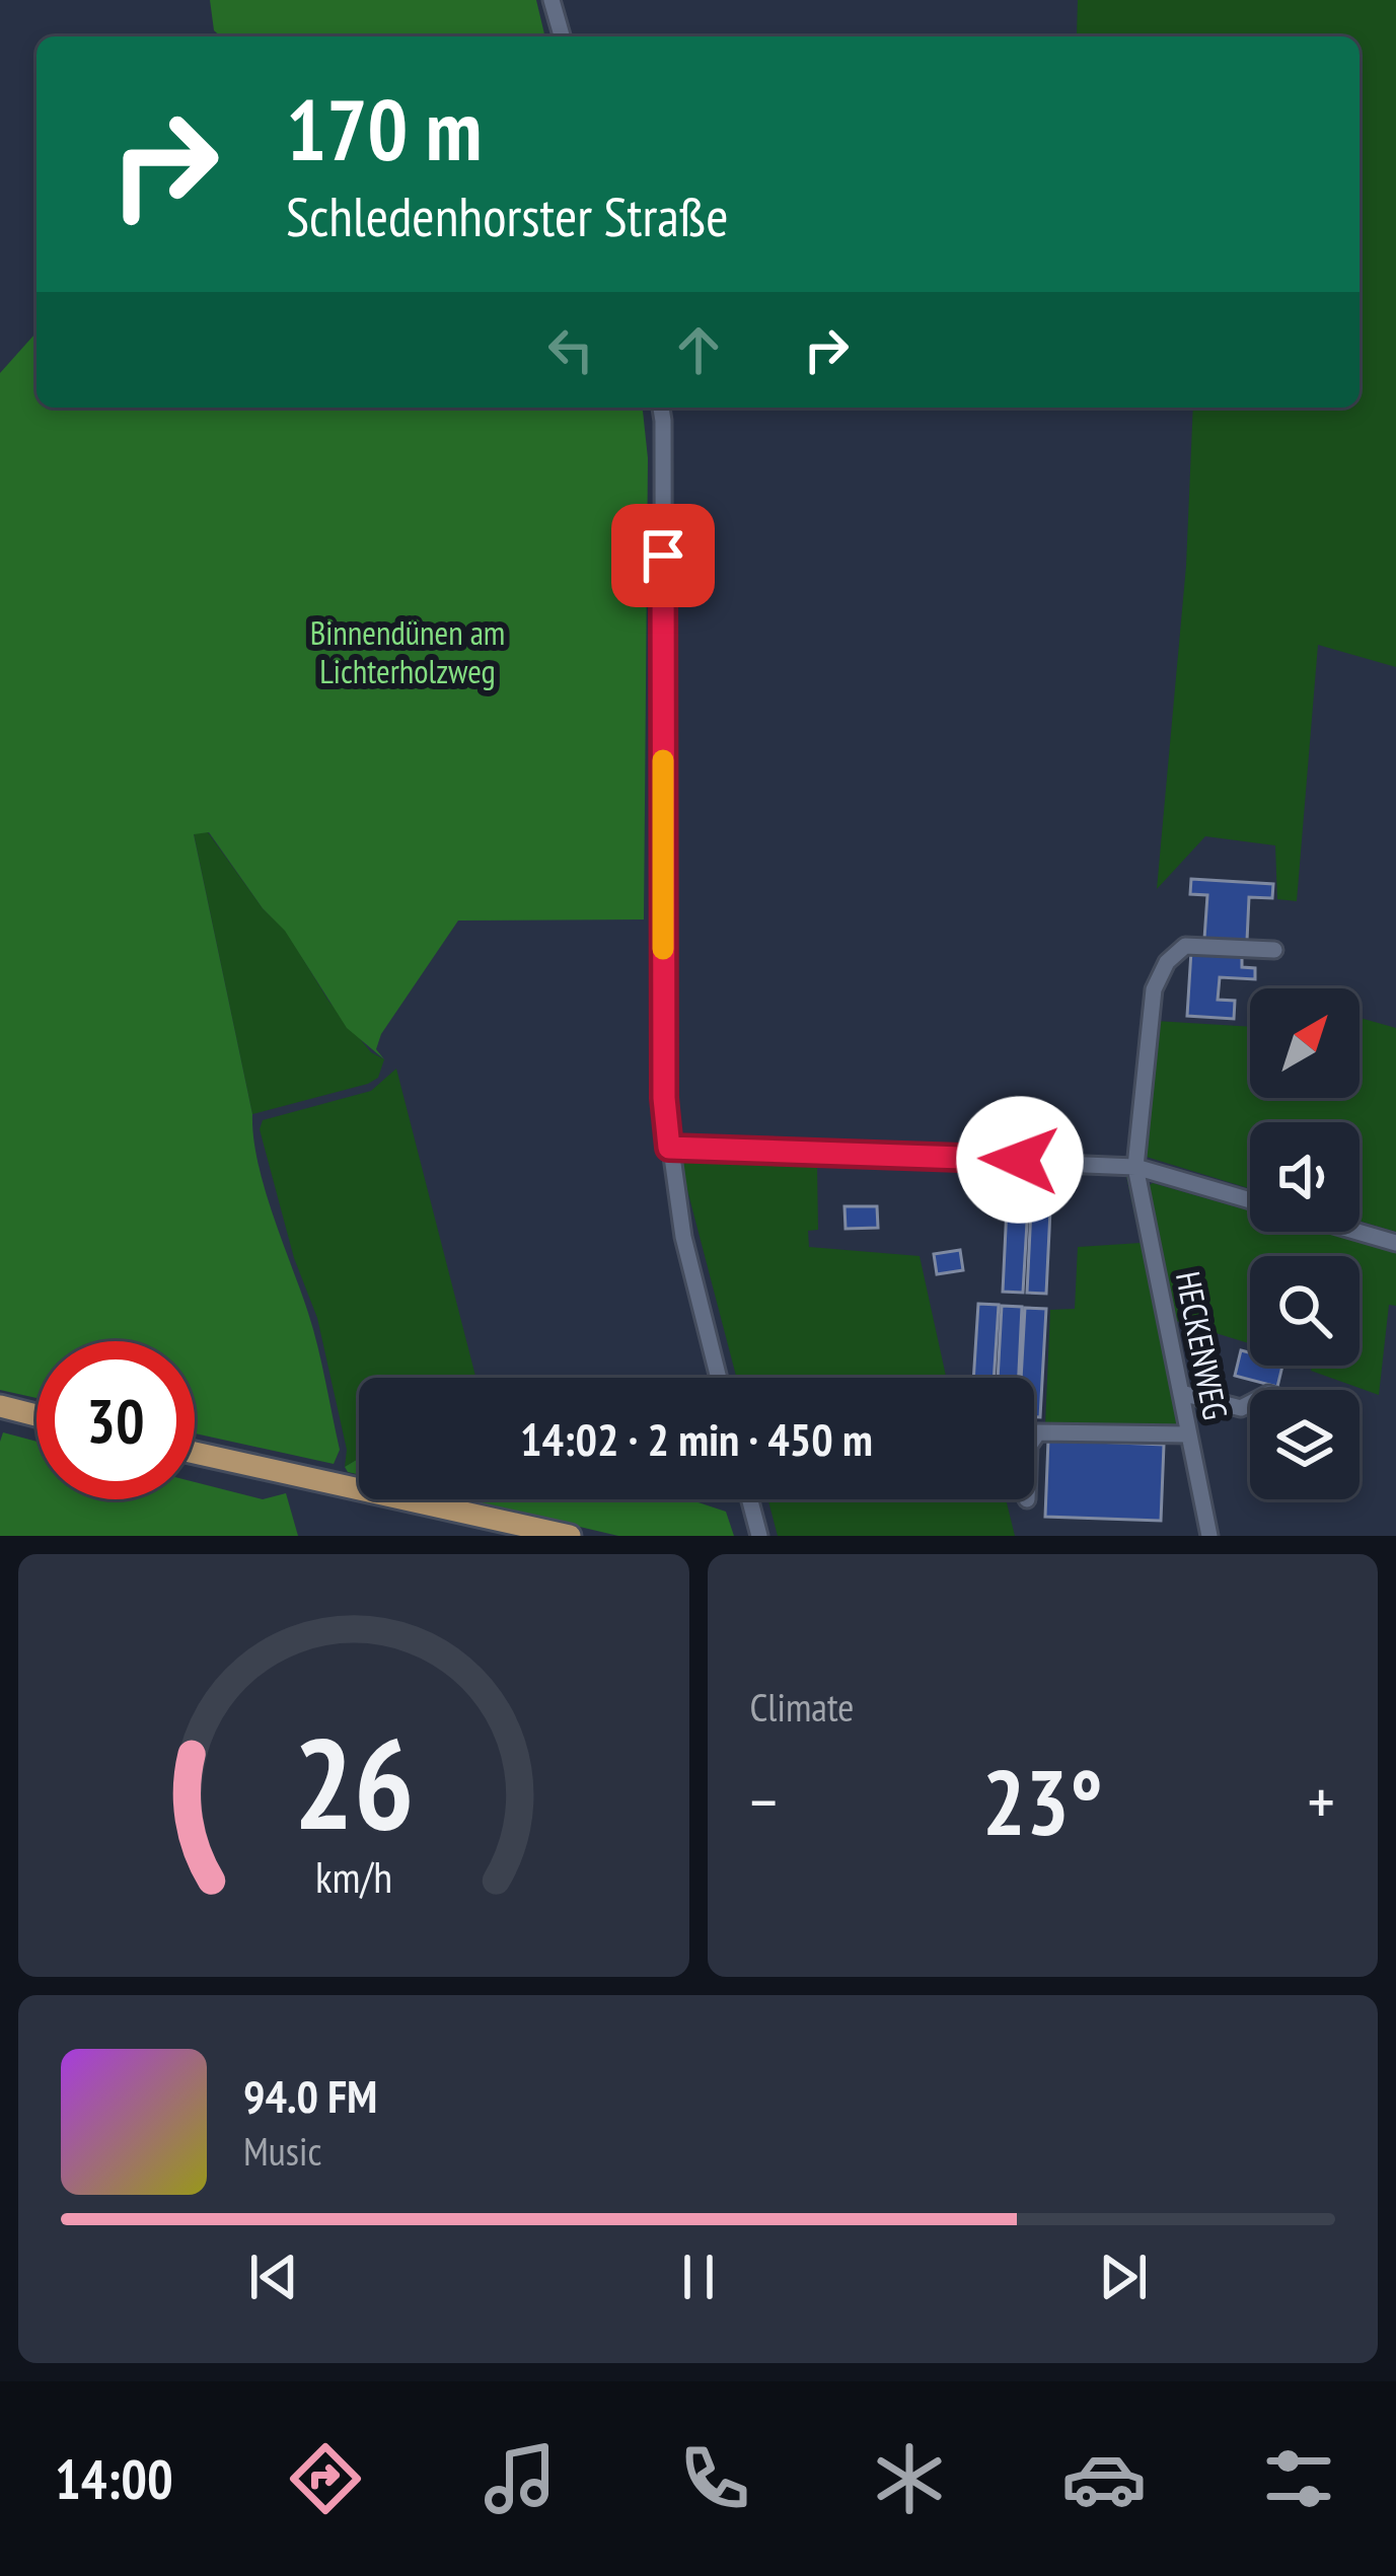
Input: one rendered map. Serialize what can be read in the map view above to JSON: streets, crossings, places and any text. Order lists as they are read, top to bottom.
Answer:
{
  "streets": {
    "street": ["HECKENWEG"]
  },
  "parks": ["Binnendünen am Lichterholzweg"],
  "north": "top right",
  "page": {
    "turn": ["170 m", "Schledenhorster Straße"],
    "limit": "30",
    "trip": "14:02 · 2 min · 450 m",
    "tile": "Climate",
    "heat": ["−", "23°", "+"],
    "song": ["94.0 FM", "Music"],
    "tabs": "14:00",
    "gauge": ["26", "km/h"]
  }
}
